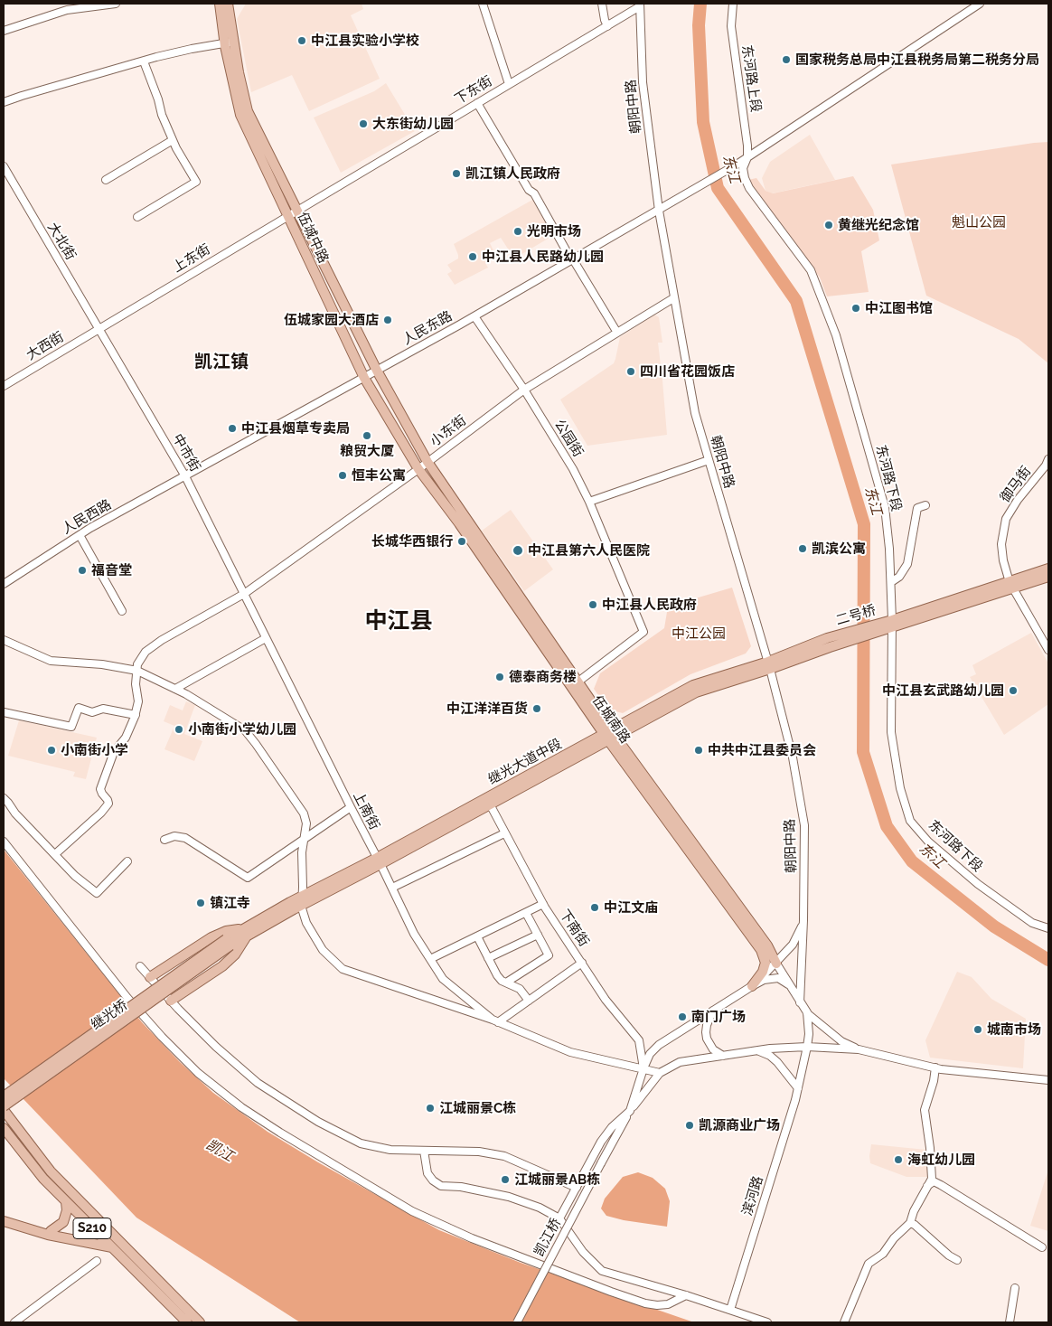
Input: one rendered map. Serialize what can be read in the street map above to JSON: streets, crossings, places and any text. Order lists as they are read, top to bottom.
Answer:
{
  "streets": {
    "main road": [
      "伍城中路",
      "二号桥",
      "伍城南路",
      "继光大道中段",
      "继光桥",
      "S210"
    ],
    "street": [
      "东河路上段",
      "下东街",
      "朝阳中路",
      "大北街",
      "上东街",
      "人民东路",
      "大西街",
      "小东街",
      "公园街",
      "中市街",
      "东河路下段",
      "御马街",
      "人民西路",
      "上南街",
      "下南街",
      "滨河路",
      "凯江桥"
    ]
  },
  "crossings": [
    ["东河路上段", "人民东路"],
    ["东河路上段", "东河路下段"],
    ["下东街", "朝阳中路"],
    ["下东街", "伍城中路"],
    ["下东街", "上东街"],
    ["朝阳中路", "人民东路"],
    ["朝阳中路", "小东街"],
    ["朝阳中路", "继光大道中段"],
    ["伍城中路", "上东街"],
    ["伍城中路", "人民东路"],
    ["伍城中路", "小东街"],
    ["伍城中路", "伍城南路"],
    ["大北街", "上东街"],
    ["大北街", "大西街"],
    ["大北街", "中市街"],
    ["上东街", "大西街"],
    ["上东街", "中市街"],
    ["人民东路", "公园街"],
    ["人民东路", "中市街"],
    ["人民东路", "东河路下段"],
    ["人民东路", "人民西路"],
    ["大西街", "中市街"],
    ["小东街", "公园街"],
    ["小东街", "中市街"],
    ["小东街", "伍城南路"],
    ["小东街", "上南街"],
    ["公园街", "伍城南路"],
    ["中市街", "人民西路"],
    ["中市街", "上南街"],
    ["东河路下段", "二号桥"],
    ["御马街", "二号桥"],
    ["二号桥", "继光大道中段"],
    ["伍城南路", "继光大道中段"],
    ["继光大道中段", "上南街"],
    ["继光大道中段", "下南街"],
    ["继光桥", "S210"]
  ],
  "districts": ["凯江镇", "中江县"],
  "water": ["东江", "凯江"],
  "parks": ["魁山公园", "中江公园"],
  "places": [
    "中江县实验小学校",
    "国家税务总局中江县税务局第二税务分局",
    "大东街幼儿园",
    "凯江镇人民政府",
    "黄继光纪念馆",
    "光明市场",
    "中江县人民路幼儿园",
    "中江图书馆",
    "伍城家园大酒店",
    "四川省花园饭店",
    "中江县烟草专卖局",
    "粮贸大厦",
    "恒丰公寓",
    "长城华西银行",
    "凯滨公寓",
    "中江县第六人民医院",
    "福音堂",
    "中江县人民政府",
    "德泰商务楼",
    "中江县玄武路幼儿园",
    "中江洋洋百货",
    "小南街小学幼儿园",
    "小南街小学",
    "中共中江县委员会",
    "镇江寺",
    "中江文庙",
    "南门广场",
    "城南市场",
    "江城丽景C栋",
    "凯源商业广场",
    "海虹幼儿园",
    "江城丽景AB栋"
  ]
}
